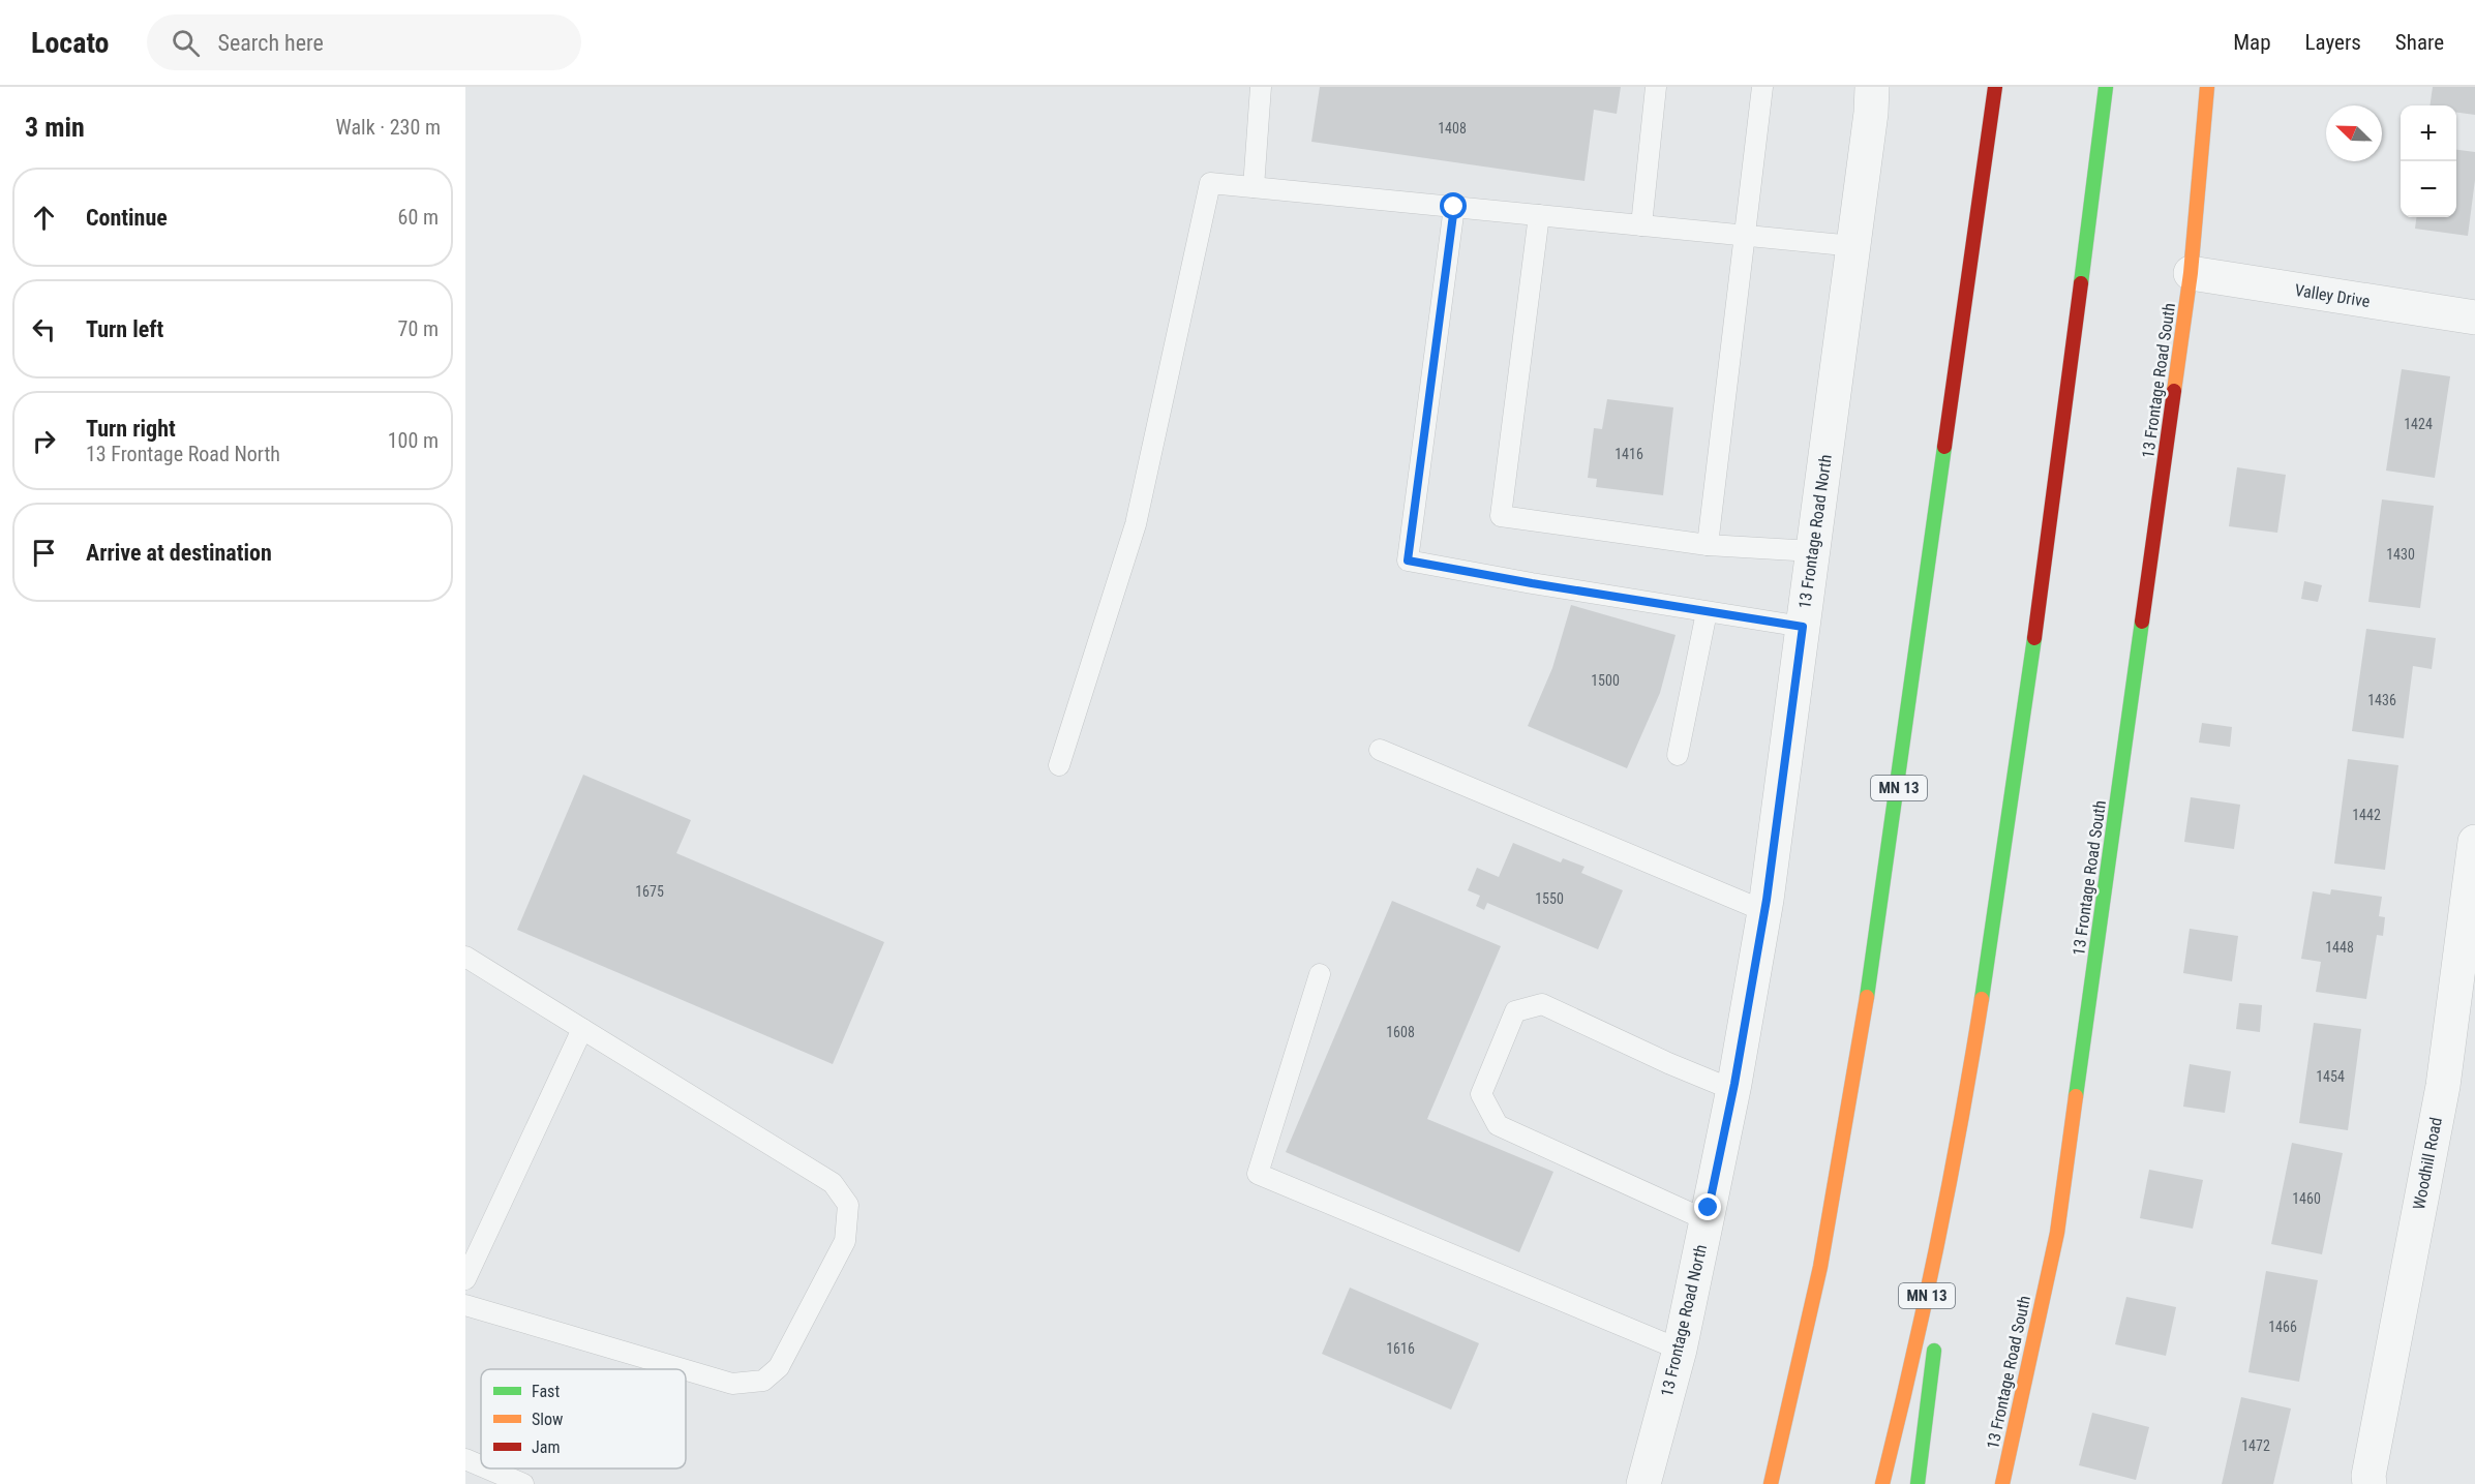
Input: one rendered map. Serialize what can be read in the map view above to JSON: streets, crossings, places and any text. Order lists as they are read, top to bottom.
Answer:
{
  "streets": {
    "main road": ["13 Frontage Road South", "MN 13"],
    "street": ["Valley Drive", "13 Frontage Road North", "Woodhill Road"]
  },
  "crossings": [
    ["Valley Drive", "13 Frontage Road South"]
  ],
  "house_numbers": [
    "1408",
    "1424",
    "1416",
    "1430",
    "1500",
    "1436",
    "1442",
    "1675",
    "1550",
    "1448",
    "1608",
    "1454",
    "1460",
    "1466",
    "1616",
    "1472"
  ],
  "legend": ["Fast", "Slow", "Jam"],
  "north": "top left",
  "page": {
    "header": "Locato",
    "search": "Search here",
    "nav": ["Map", "Layers", "Share"],
    "heading": ["3 min", "Walk · 230 m"],
    "map_buttons": ["+", "−"],
    "list": [
      ["Continue", "60 m"],
      ["Turn left", "70 m"],
      ["Turn right", "13 Frontage Road North", "100 m"],
      "Arrive at destination"
    ]
  }
}
